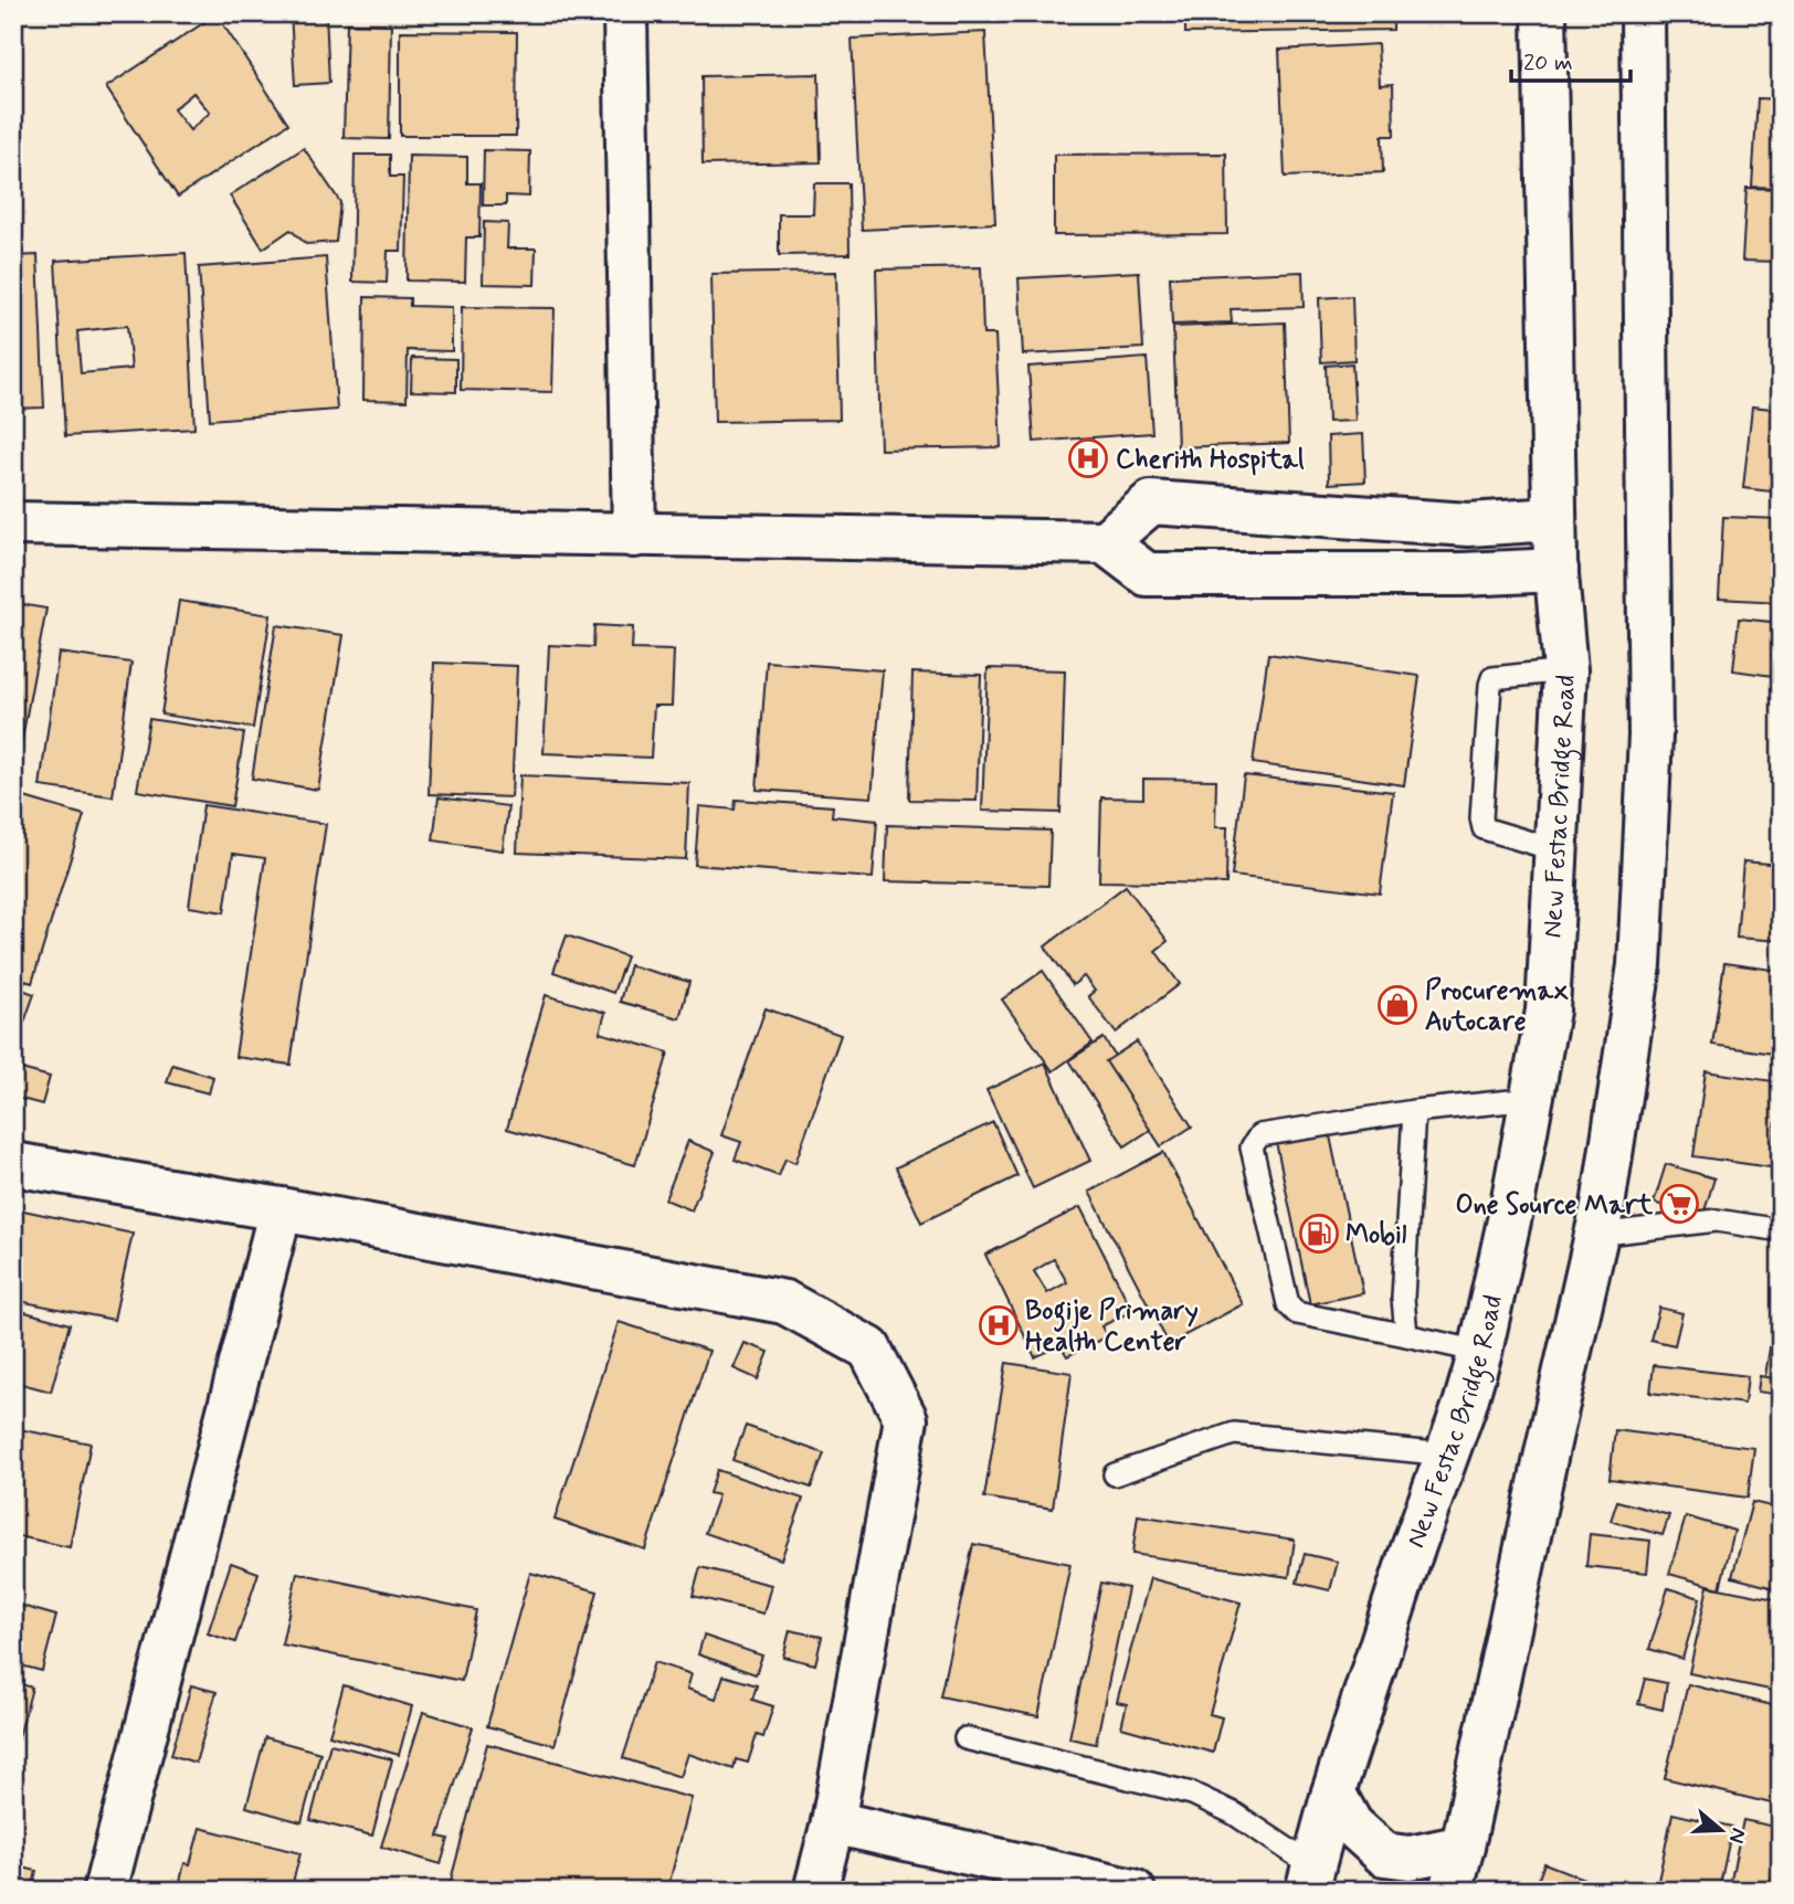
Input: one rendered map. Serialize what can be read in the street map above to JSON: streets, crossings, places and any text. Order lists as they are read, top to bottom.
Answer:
{
  "streets": {
    "street": ["New Festac Bridge Road"]
  },
  "places": {
    "hospital": ["Cherith Hospital", "Bogije Primary Health Center"],
    "shop": ["Procuremax Autocare"],
    "supermarket": ["One Source Mart"],
    "fuel station": ["Mobil"]
  },
  "scale_bar": "20 m",
  "north": "right"
}
